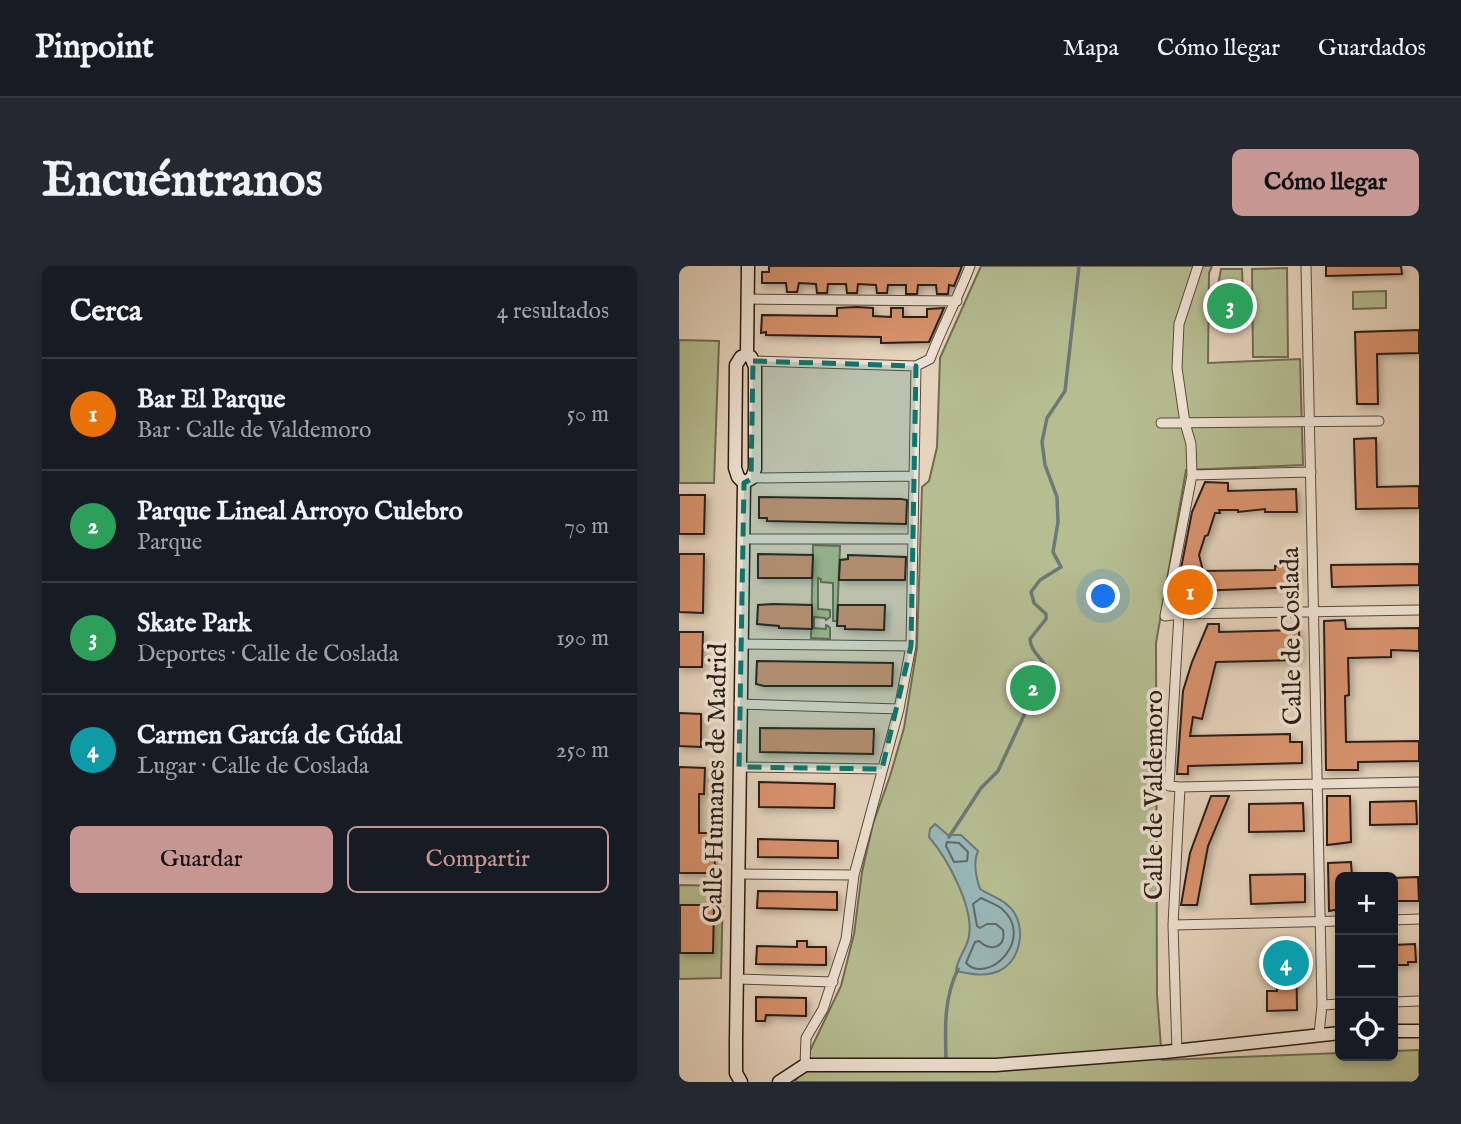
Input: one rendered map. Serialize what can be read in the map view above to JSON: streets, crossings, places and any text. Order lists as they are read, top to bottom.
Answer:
{
  "streets": {
    "street": ["Calle de Coslada", "Calle Humanes de Madrid", "Calle de Valdemoro"]
  },
  "page": {
    "header": "Pinpoint",
    "nav": ["Mapa", "Cómo llegar", "Guardados"],
    "buttons": [
      "Cómo llegar",
      ["Guardar", "Compartir"]
    ],
    "title": "Encuéntranos",
    "heading": ["Cerca", "4 resultados"],
    "pins": [
      "3",
      "1",
      "2",
      "4"
    ],
    "list": [
      {
        "mark": "1",
        "name": "Bar El Parque",
        "note": "Bar · Calle de Valdemoro",
        "value": "50 m"
      },
      {
        "mark": "2",
        "name": "Parque Lineal Arroyo Culebro",
        "note": "Parque",
        "value": "70 m"
      },
      {
        "mark": "3",
        "name": "Skate Park",
        "note": "Deportes · Calle de Coslada",
        "value": "190 m"
      },
      {
        "mark": "4",
        "name": "Carmen García de Gúdal",
        "note": "Lugar · Calle de Coslada",
        "value": "250 m"
      }
    ],
    "map_buttons": ["+", "−"]
  }
}
